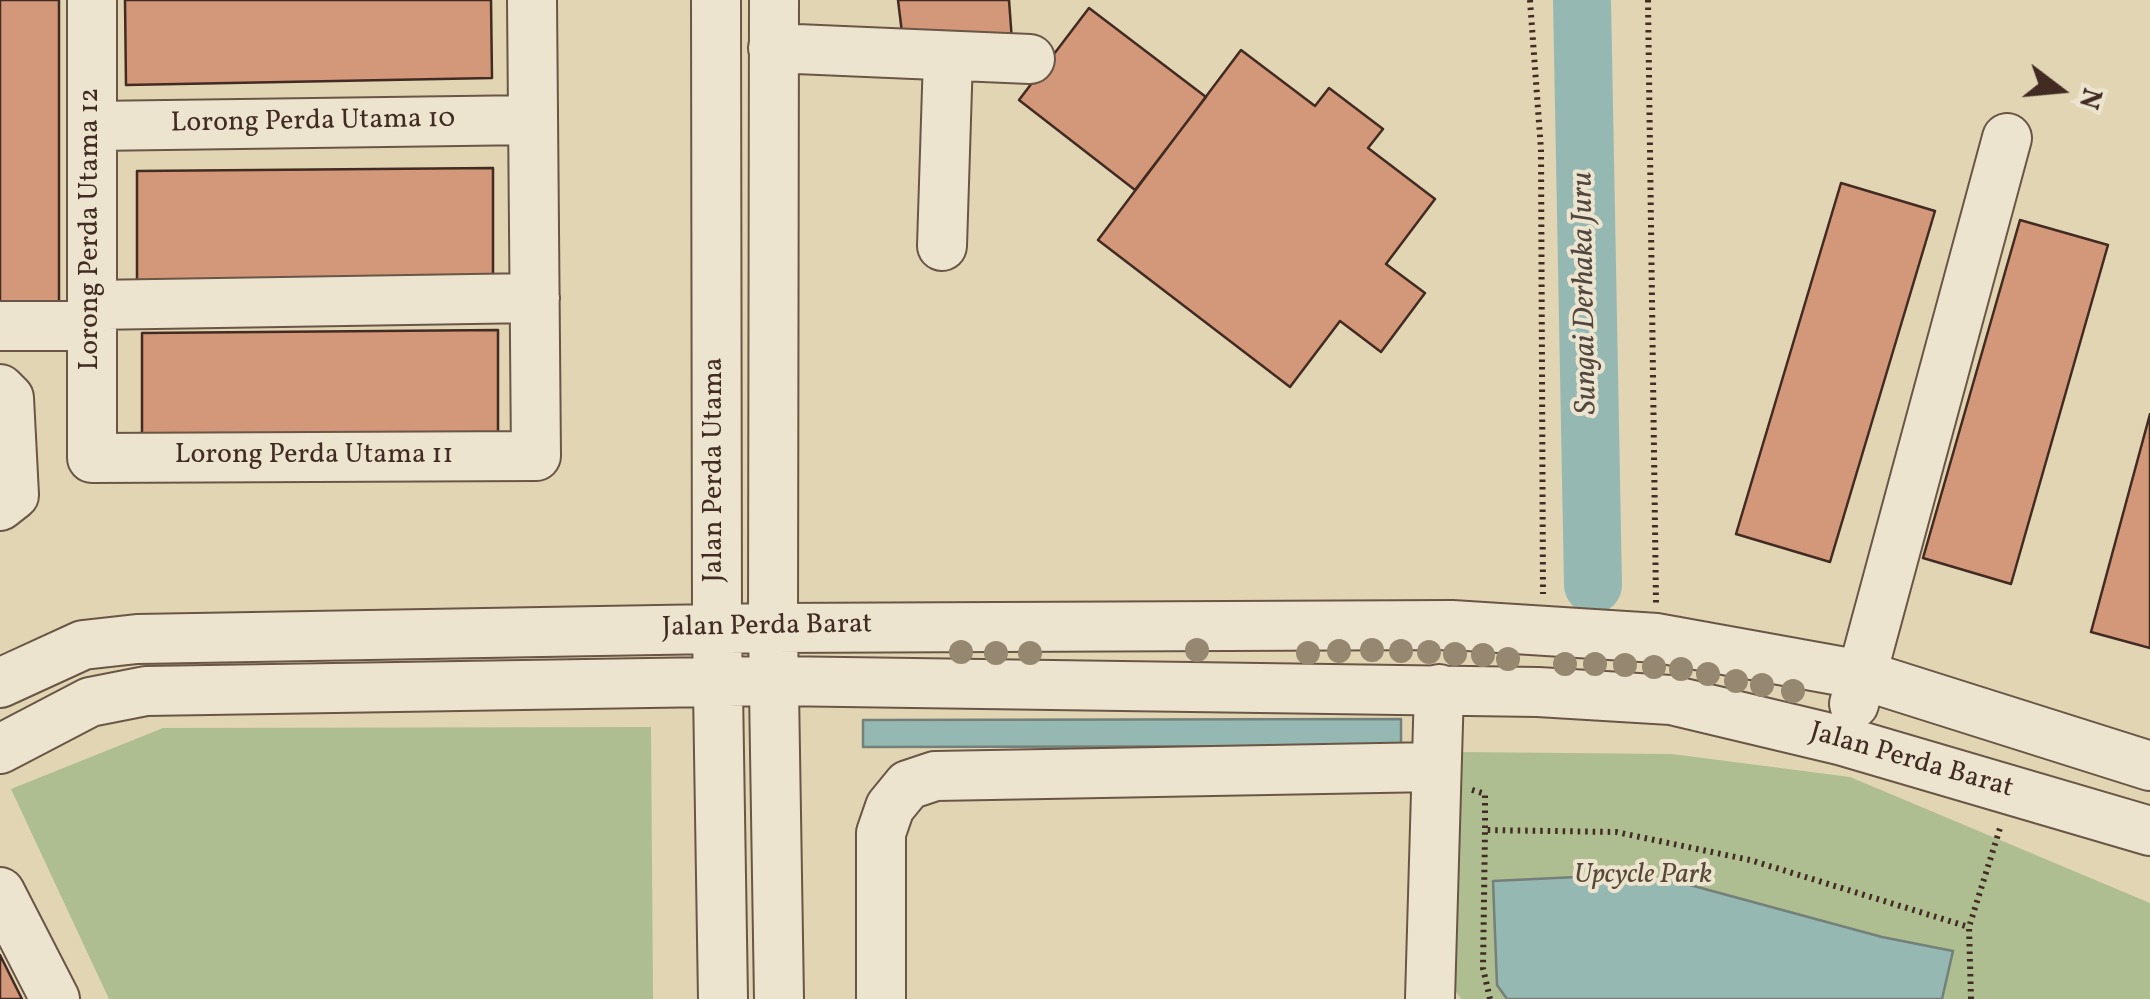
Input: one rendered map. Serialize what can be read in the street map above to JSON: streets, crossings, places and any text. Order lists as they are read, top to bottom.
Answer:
{
  "streets": {
    "street": [
      "Lorong Perda Utama 10",
      "Lorong Perda Utama 12",
      "Lorong Perda Utama 11",
      "Jalan Perda Utama",
      "Jalan Perda Barat"
    ]
  },
  "crossings": [
    ["Lorong Perda Utama 10", "Lorong Perda Utama 12"],
    ["Lorong Perda Utama 12", "Lorong Perda Utama 11"],
    ["Jalan Perda Utama", "Jalan Perda Barat"]
  ],
  "water": ["Sungai Derhaka Juru"],
  "parks": ["Upcycle Park"],
  "north": "right"
}
